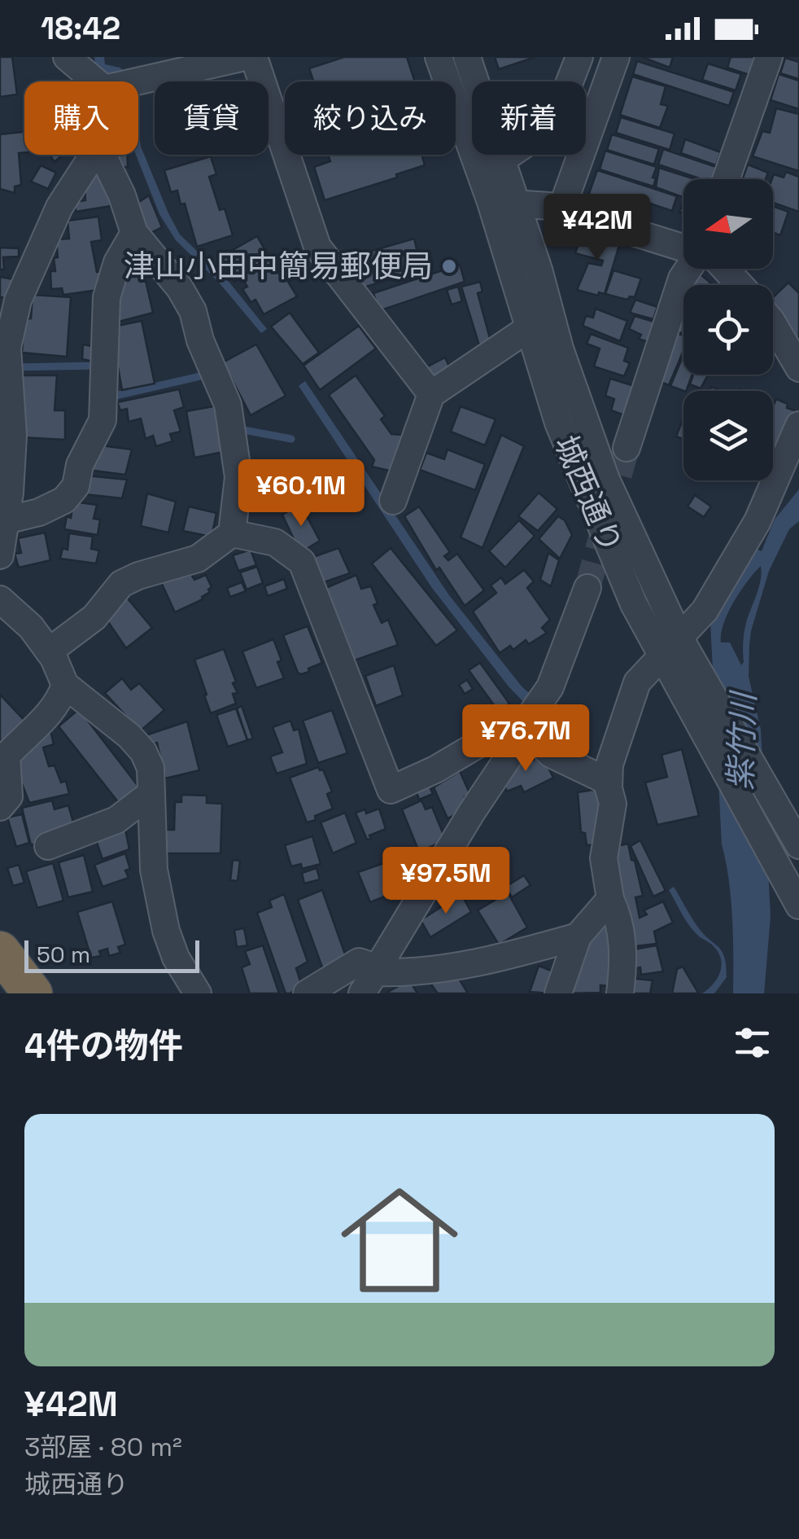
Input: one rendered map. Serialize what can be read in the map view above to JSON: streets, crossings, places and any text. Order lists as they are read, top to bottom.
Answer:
{
  "streets": {
    "street": ["城西通り"]
  },
  "water": ["紫竹川"],
  "places": ["津山小田中簡易郵便局"],
  "scale_bar": "50 m",
  "north": "left",
  "page": {
    "status": "18:42",
    "chip": [
      "購入",
      "賃貸",
      "絞り込み",
      "新着"
    ],
    "price": [
      "¥42M",
      "¥60.1M",
      "¥76.7M",
      "¥97.5M"
    ],
    "scale": "50 m",
    "heading": "4件の物件",
    "list": [
      {
        "name": "¥42M",
        "note": "3部屋 · 80 m² · 城西通り"
      }
    ]
  }
}
